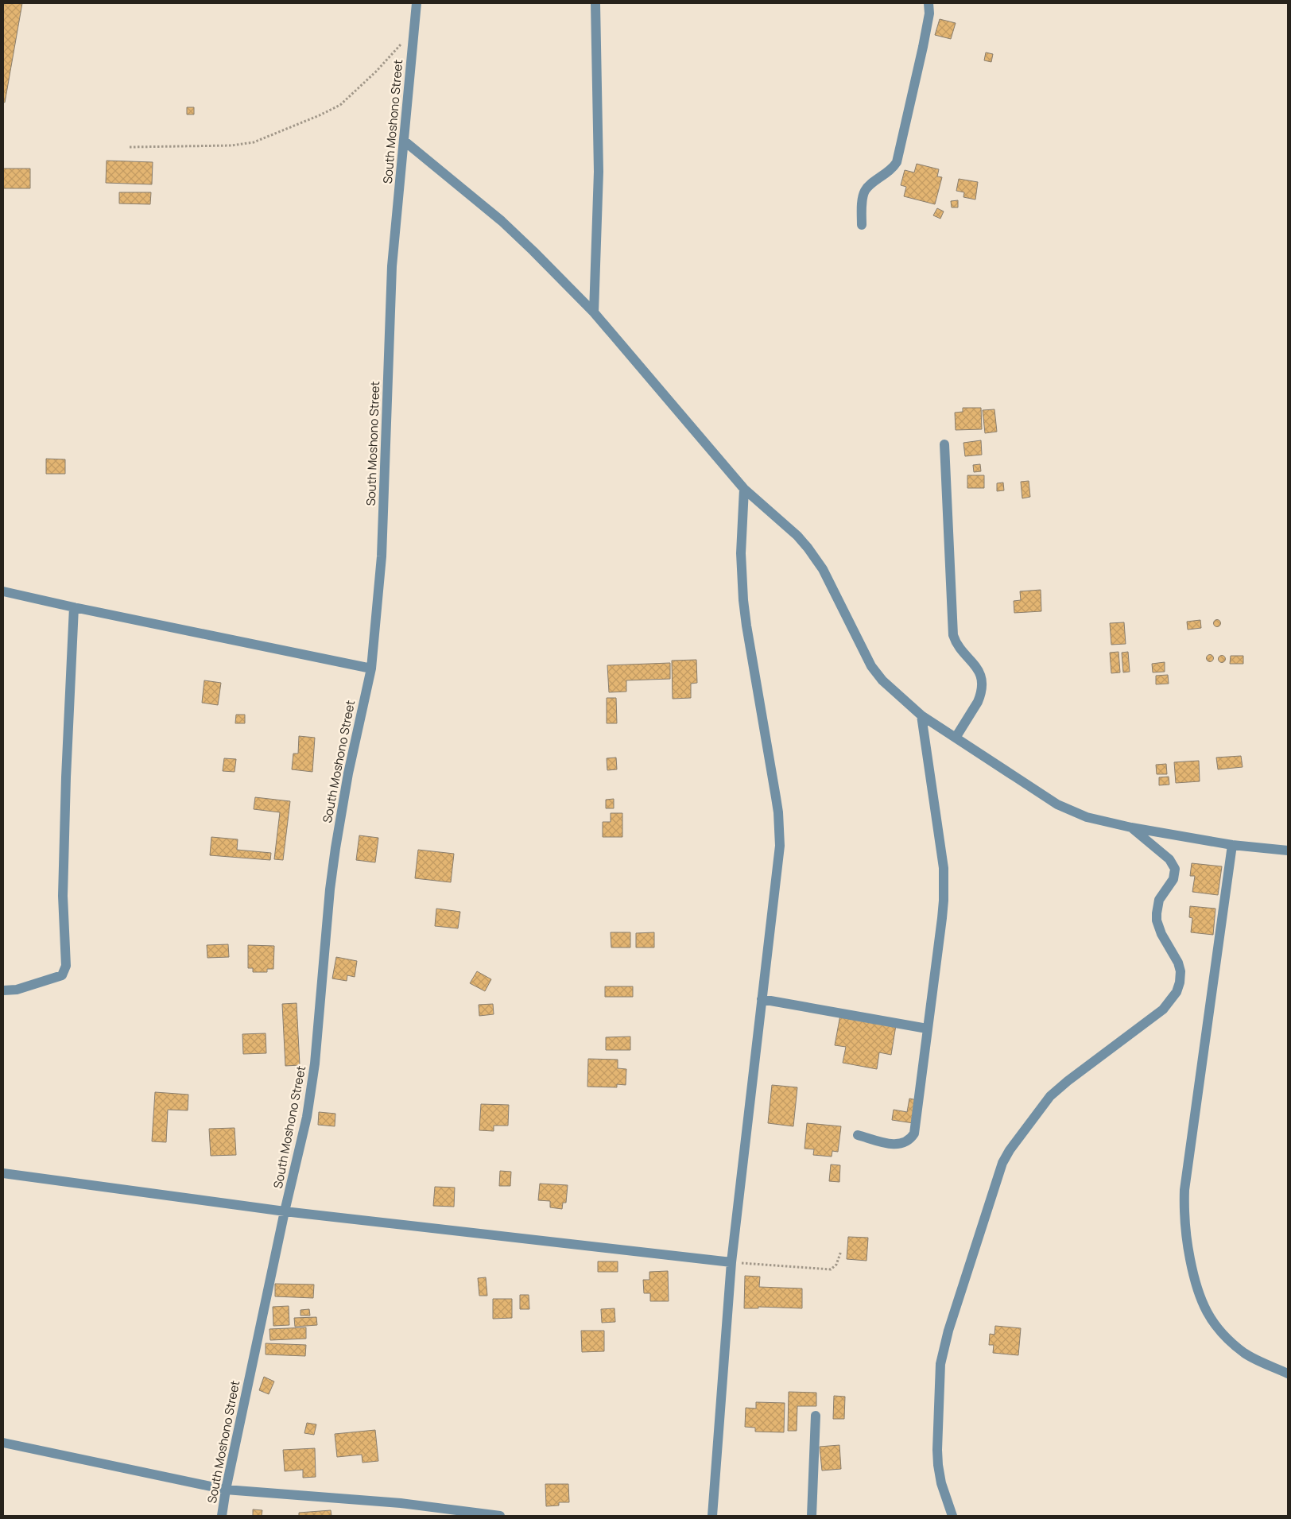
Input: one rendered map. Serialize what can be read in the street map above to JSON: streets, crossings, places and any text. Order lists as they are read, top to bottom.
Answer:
{
  "streets": {
    "street": ["South Moshono Street"]
  }
}
